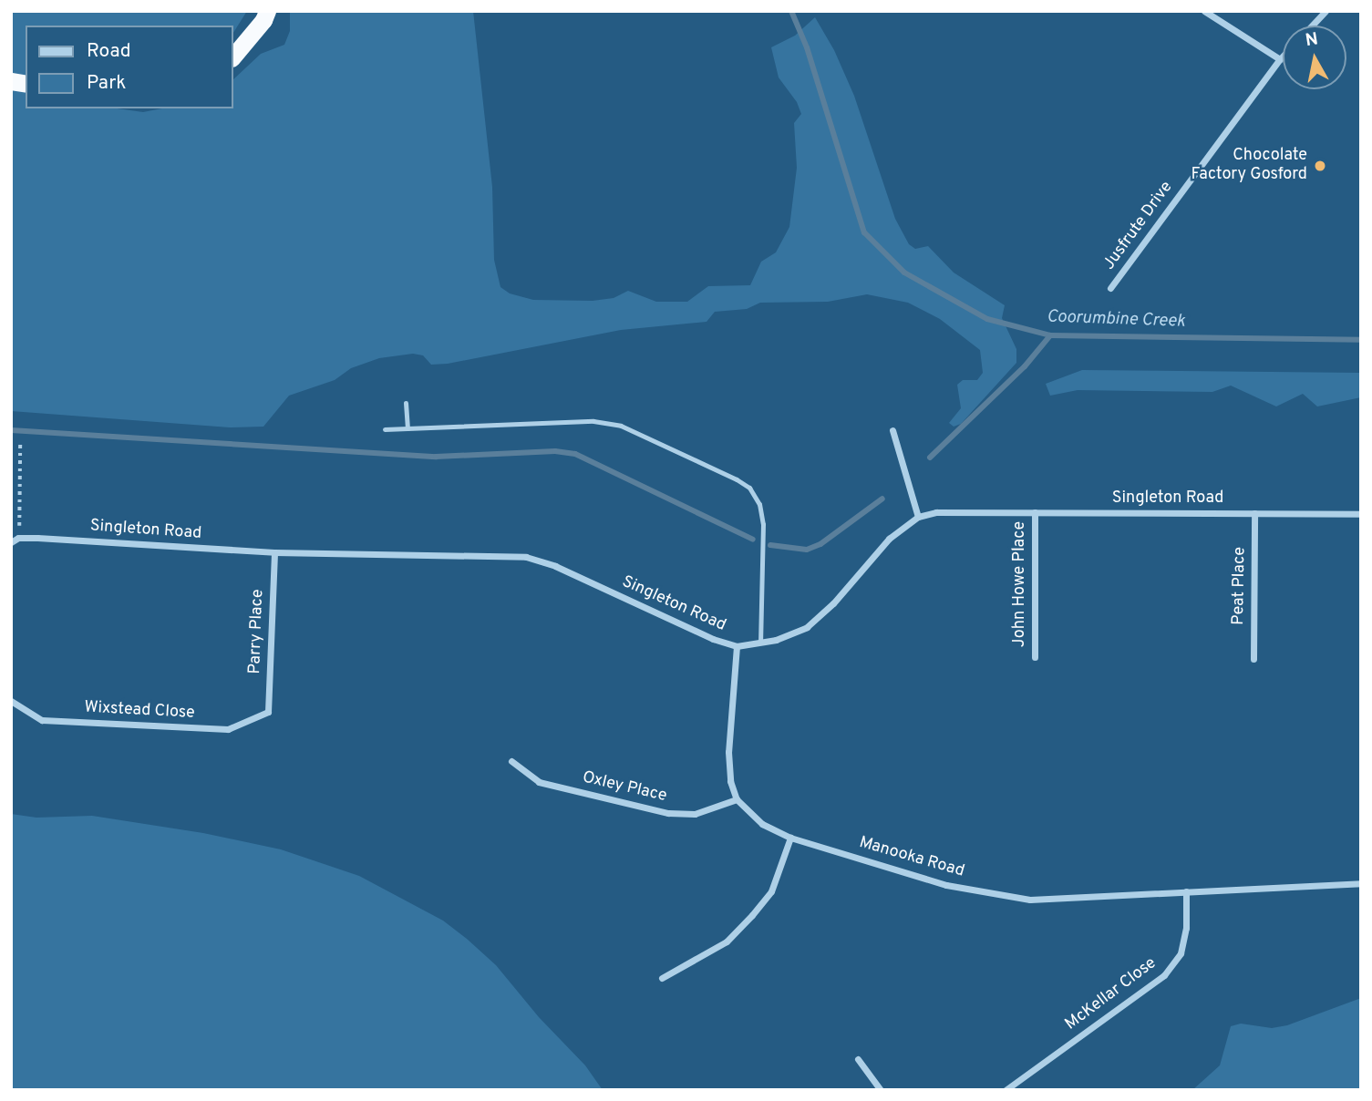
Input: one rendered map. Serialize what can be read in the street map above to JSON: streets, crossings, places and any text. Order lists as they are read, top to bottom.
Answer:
{
  "streets": {
    "street": [
      "Jusfrute Drive",
      "Singleton Road",
      "John Howe Place",
      "Peat Place",
      "Parry Place",
      "Wixstead Close",
      "Oxley Place",
      "Manooka Road",
      "McKellar Close"
    ]
  },
  "crossings": [
    ["Singleton Road", "John Howe Place"],
    ["Singleton Road", "Peat Place"],
    ["Singleton Road", "Parry Place"],
    ["Parry Place", "Wixstead Close"],
    ["Oxley Place", "Manooka Road"],
    ["Manooka Road", "McKellar Close"]
  ],
  "water": ["Coorumbine Creek"],
  "places": ["Chocolate Factory Gosford"],
  "legend": ["Road", "Park"],
  "north": "top"
}
